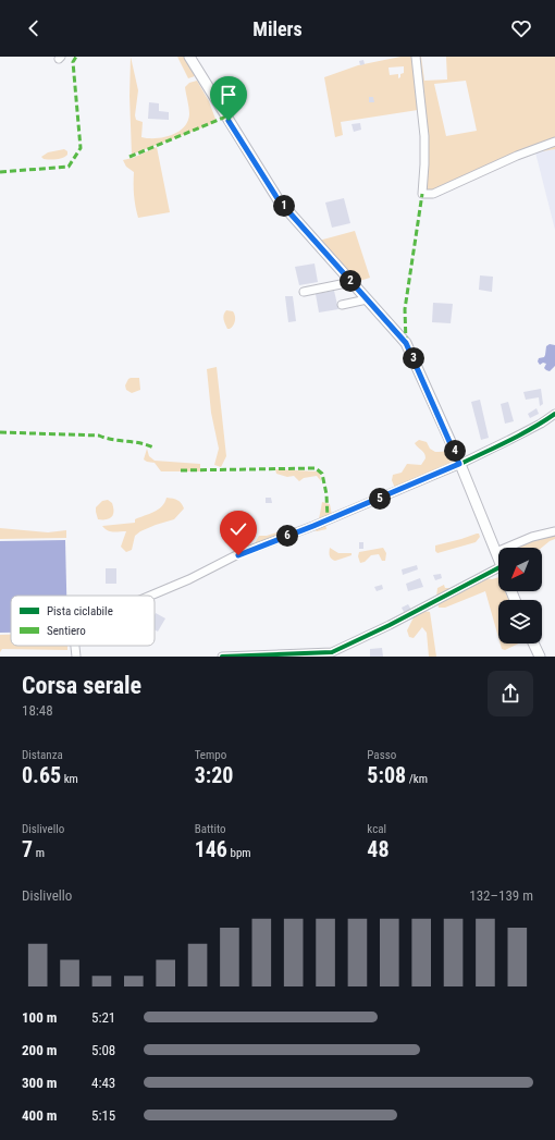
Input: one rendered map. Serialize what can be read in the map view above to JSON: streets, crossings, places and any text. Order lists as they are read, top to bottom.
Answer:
{
  "legend": ["Pista ciclabile", "Sentiero"],
  "north": "bottom left",
  "page": {
    "header": "Milers",
    "pins": [
      "1",
      "2",
      "3",
      "4",
      "5",
      "6"
    ],
    "heading": ["Corsa serale", "18:48"],
    "stats": [
      ["Distanza", "0.65 km"],
      ["Tempo", "3:20"],
      ["Passo", "5:08 /km"],
      ["Dislivello", "7 m"],
      ["Battito", "146 bpm"],
      ["kcal", "48"]
    ],
    "chart": ["Dislivello", "132–139 m"],
    "list": [
      {
        "name": "100 m",
        "note": "5:21"
      },
      {
        "name": "200 m",
        "note": "5:08"
      },
      {
        "name": "300 m",
        "note": "4:43"
      },
      {
        "name": "400 m",
        "note": "5:15"
      }
    ]
  }
}
